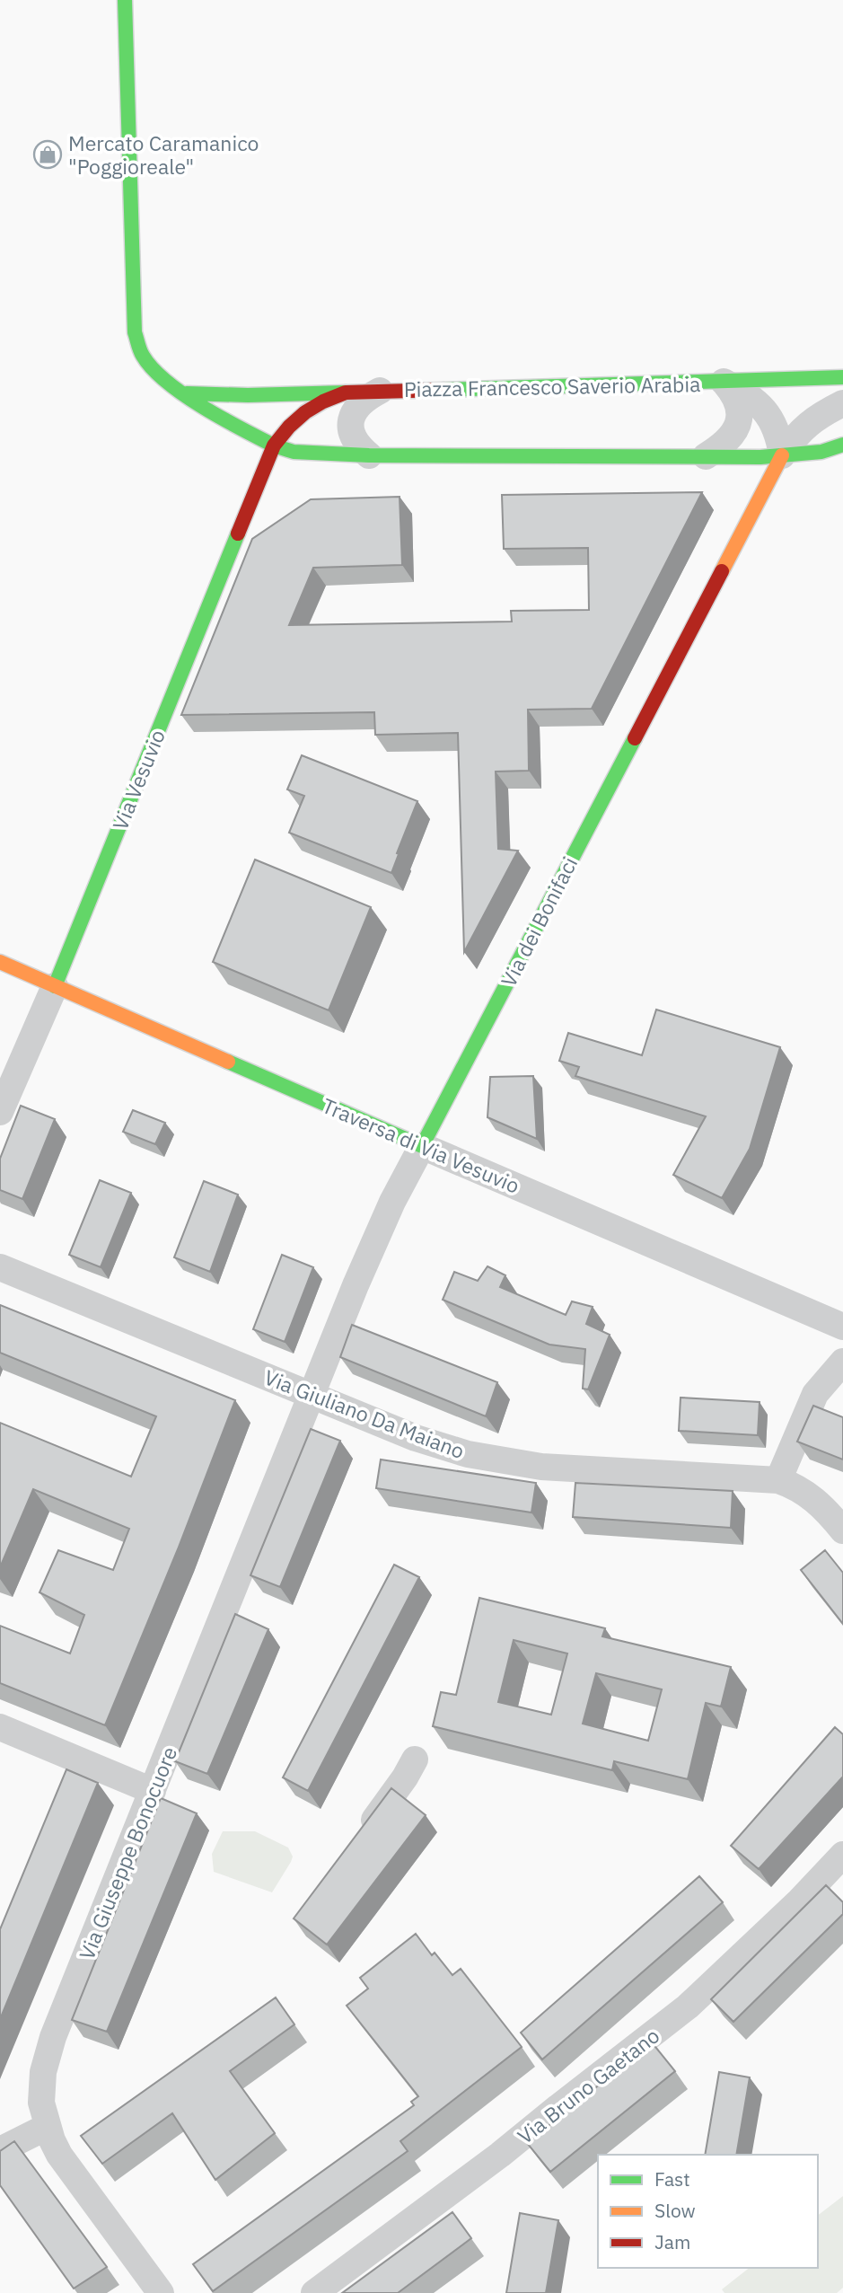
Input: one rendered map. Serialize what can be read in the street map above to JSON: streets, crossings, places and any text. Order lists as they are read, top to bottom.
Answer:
{
  "streets": {
    "main road": [
      "Piazza Francesco Saverio Arabia",
      "Via Vesuvio",
      "Via dei Bonifaci",
      "Traversa di Via Vesuvio"
    ],
    "street": ["Via Giuliano Da Maiano", "Via Giuseppe Bonocuore", "Via Bruno Gaetano"]
  },
  "crossings": [
    ["Piazza Francesco Saverio Arabia", "Via Vesuvio"],
    ["Piazza Francesco Saverio Arabia", "Via dei Bonifaci"],
    ["Via Vesuvio", "Traversa di Via Vesuvio"],
    ["Via dei Bonifaci", "Traversa di Via Vesuvio"],
    ["Via dei Bonifaci", "Via Giuliano Da Maiano"],
    ["Via dei Bonifaci", "Via Giuseppe Bonocuore"],
    ["Via Giuliano Da Maiano", "Via Giuseppe Bonocuore"]
  ],
  "places": {
    "shop": ["Mercato Caramanico \"Poggioreale\""]
  },
  "legend": ["Fast", "Slow", "Jam"]
}
